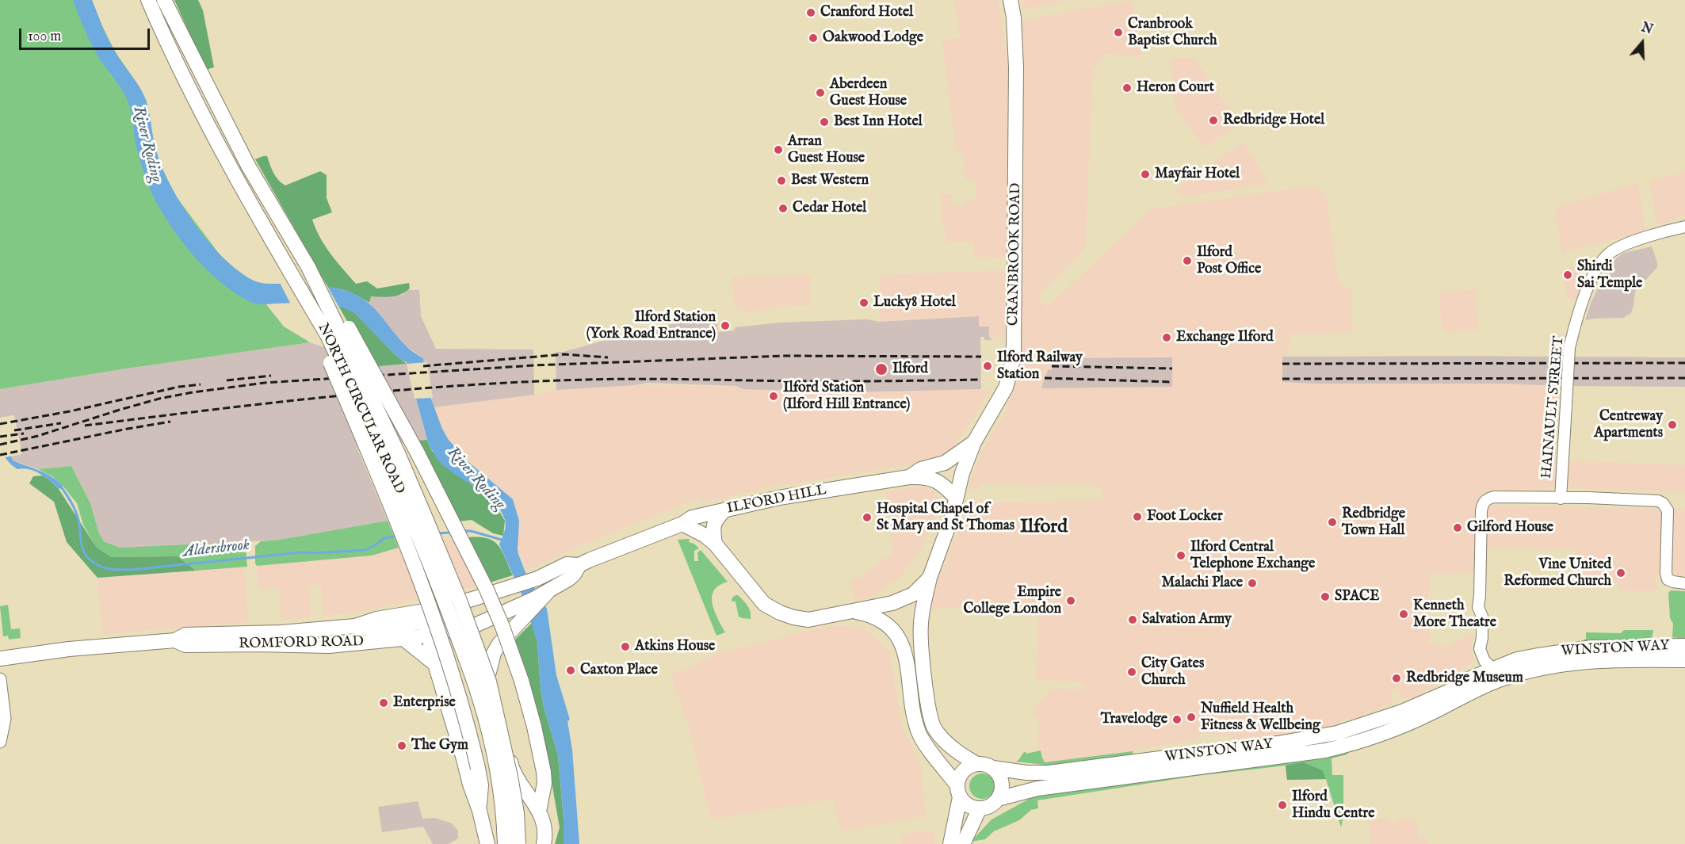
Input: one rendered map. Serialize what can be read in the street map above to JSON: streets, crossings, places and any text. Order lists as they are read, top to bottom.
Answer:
{
  "streets": {
    "main road": [
      "CRANBROOK ROAD",
      "NORTH CIRCULAR ROAD",
      "ILFORD HILL",
      "ROMFORD ROAD",
      "WINSTON WAY"
    ],
    "street": ["HAINAULT STREET"]
  },
  "crossings": [
    ["CRANBROOK ROAD", "ILFORD HILL"],
    ["CRANBROOK ROAD", "WINSTON WAY"],
    ["ILFORD HILL", "ROMFORD ROAD"]
  ],
  "districts": ["Ilford"],
  "water": ["River Roding", "Aldersbrook"],
  "places": [
    "Cranford Hotel",
    "Cranbrook Baptist Church",
    "Oakwood Lodge",
    "Heron Court",
    "Aberdeen Guest House",
    "Redbridge Hotel",
    "Best Inn Hotel",
    "Arran Guest House",
    "Mayfair Hotel",
    "Best Western",
    "Cedar Hotel",
    "Ilford Post Office",
    "Shirdi Sai Temple",
    "Lucky8 Hotel",
    "Ilford Station (York Road Entrance)",
    "Exchange Ilford",
    "Ilford Railway Station",
    "Ilford",
    "Ilford Station (Ilford Hill Entrance)",
    "Centreway Apartments",
    "Foot Locker",
    "Hospital Chapel of St Mary and St Thomas",
    "Redbridge Town Hall",
    "Gilford House",
    "Ilford Central Telephone Exchange",
    "Vine United Reformed Church",
    "Malachi Place",
    "SPACE",
    "Empire College London",
    "Kenneth More Theatre",
    "Salvation Army",
    "Atkins House",
    "Caxton Place",
    "City Gates Church",
    "Redbridge Museum",
    "Enterprise",
    "Nuffield Health Fitness & Wellbeing",
    "Travelodge",
    "The Gym",
    "Ilford Hindu Centre"
  ],
  "scale_bar": "100 m",
  "north": "top"
}
